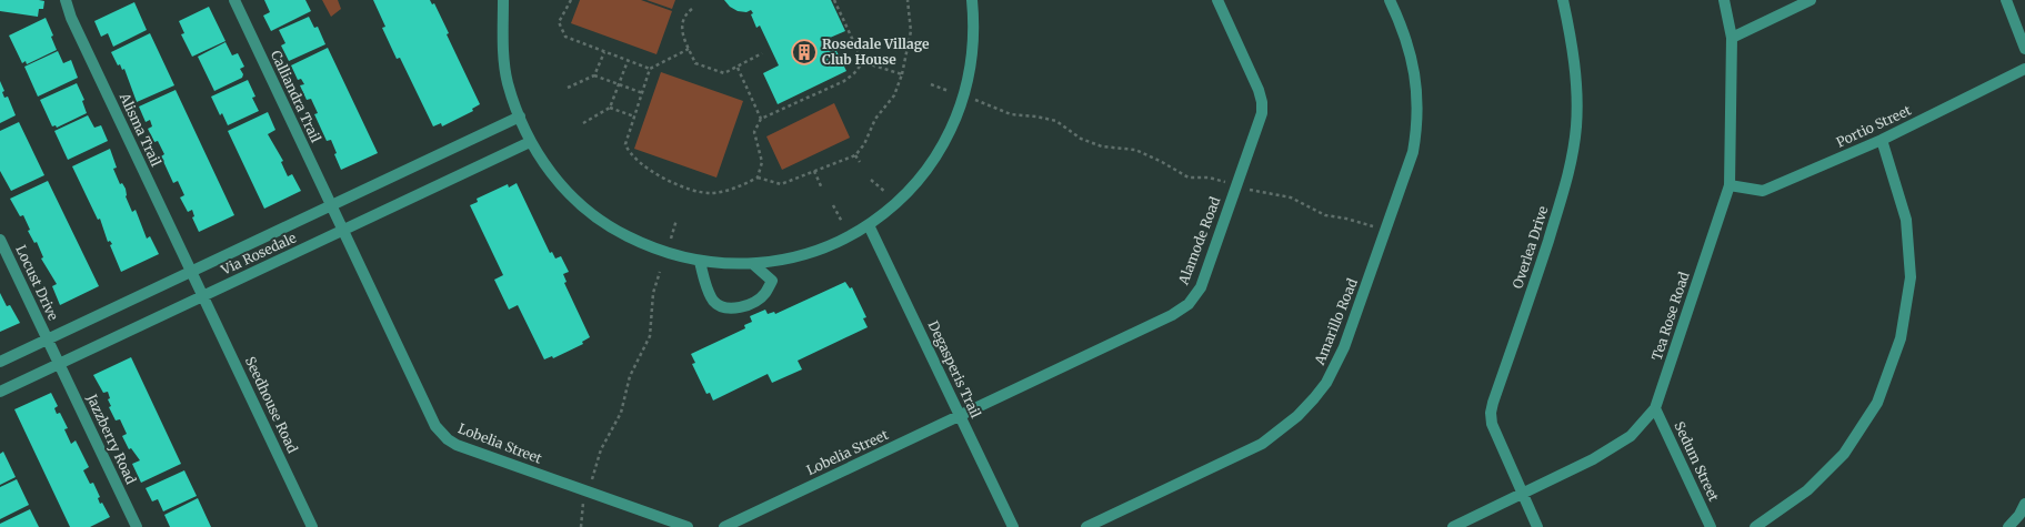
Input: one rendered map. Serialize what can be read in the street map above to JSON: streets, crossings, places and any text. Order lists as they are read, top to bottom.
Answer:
{
  "streets": {
    "street": [
      "Calliandra Trail",
      "Portio Street",
      "Alisma Trail",
      "Alamode Road",
      "Overlea Drive",
      "Via Rosedale",
      "Locust Drive",
      "Tea Rose Road",
      "Amarillo Road",
      "Degasperis Trail",
      "Seedhouse Road",
      "Jazzberry Road",
      "Lobelia Street",
      "Sedum Street"
    ]
  },
  "crossings": [
    ["Calliandra Trail", "Via Rosedale"],
    ["Calliandra Trail", "Lobelia Street"],
    ["Portio Street", "Tea Rose Road"],
    ["Alisma Trail", "Via Rosedale"],
    ["Alisma Trail", "Seedhouse Road"],
    ["Alamode Road", "Degasperis Trail"],
    ["Alamode Road", "Lobelia Street"],
    ["Overlea Drive", "Tea Rose Road"],
    ["Via Rosedale", "Locust Drive"],
    ["Via Rosedale", "Seedhouse Road"],
    ["Via Rosedale", "Jazzberry Road"],
    ["Via Rosedale", "Lobelia Street"],
    ["Locust Drive", "Jazzberry Road"],
    ["Tea Rose Road", "Sedum Street"],
    ["Degasperis Trail", "Lobelia Street"]
  ],
  "places": {
    "building": ["Rosedale Village Club House"]
  }
}
